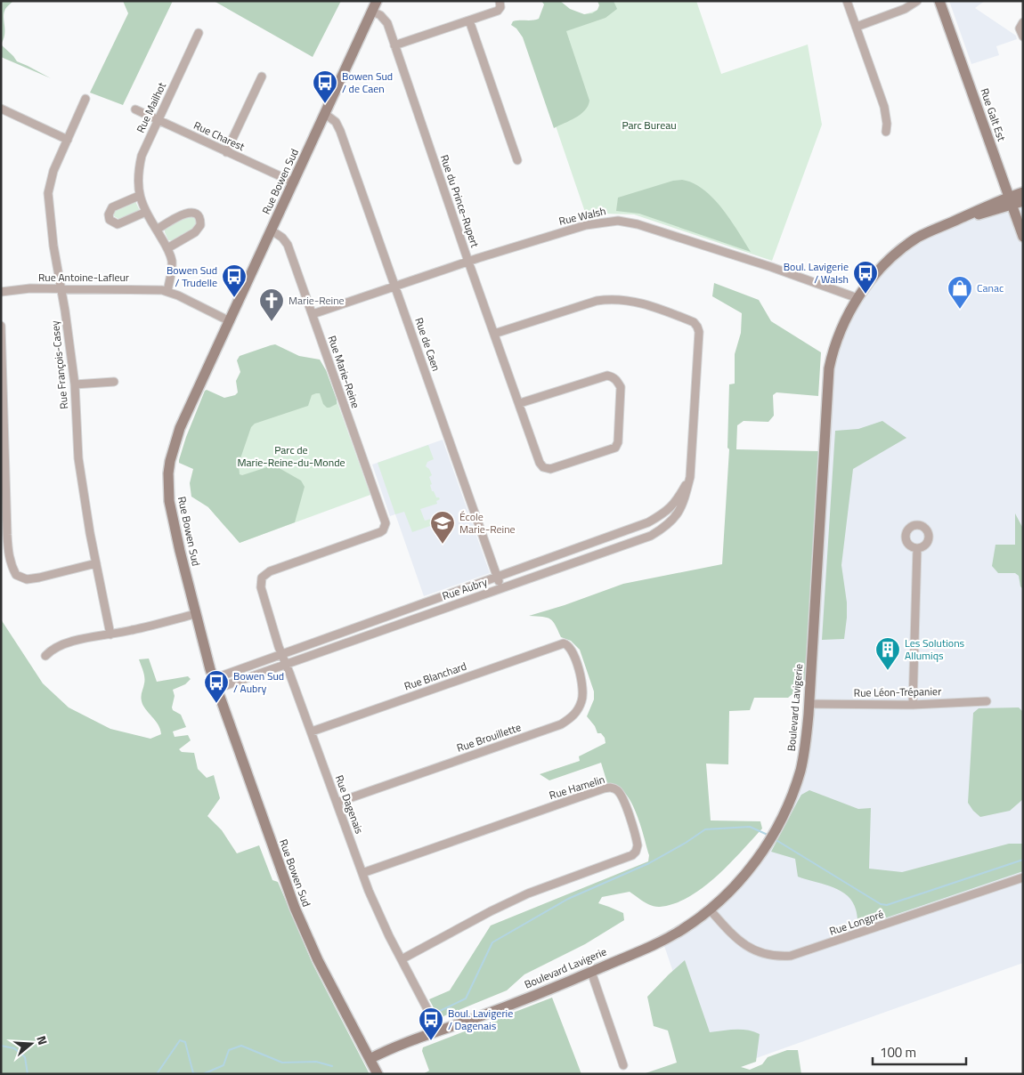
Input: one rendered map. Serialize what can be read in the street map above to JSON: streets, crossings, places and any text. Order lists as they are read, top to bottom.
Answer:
{
  "streets": {
    "street": [
      "Rue Mailhot",
      "Rue Galt Est",
      "Rue Charest",
      "Rue Bowen Sud",
      "Rue du Prince-Rupert",
      "Rue Walsh",
      "Rue Antoine-Lafleur",
      "Rue de Caen",
      "Rue François-Casey",
      "Rue Marie-Reine",
      "Rue Aubry",
      "Rue Blanchard",
      "Rue Léon-Trépanier",
      "Boulevard Lavigerie",
      "Rue Brouillette",
      "Rue Hamelin",
      "Rue Dagenais",
      "Rue Longpré"
    ]
  },
  "crossings": [
    ["Rue Mailhot", "Rue Charest"],
    ["Rue Mailhot", "Rue Antoine-Lafleur"],
    ["Rue Galt Est", "Boulevard Lavigerie"],
    ["Rue Charest", "Rue Bowen Sud"],
    ["Rue Bowen Sud", "Rue du Prince-Rupert"],
    ["Rue Bowen Sud", "Rue de Caen"],
    ["Rue Bowen Sud", "Rue Marie-Reine"],
    ["Rue Bowen Sud", "Rue Aubry"],
    ["Rue Bowen Sud", "Boulevard Lavigerie"],
    ["Rue du Prince-Rupert", "Rue Walsh"],
    ["Rue du Prince-Rupert", "Rue Aubry"],
    ["Rue Walsh", "Rue de Caen"],
    ["Rue Walsh", "Rue Marie-Reine"],
    ["Rue Walsh", "Boulevard Lavigerie"],
    ["Rue Antoine-Lafleur", "Rue François-Casey"],
    ["Rue de Caen", "Rue Aubry"],
    ["Rue Marie-Reine", "Rue Dagenais"],
    ["Rue Aubry", "Rue Dagenais"],
    ["Rue Blanchard", "Rue Brouillette"],
    ["Rue Blanchard", "Rue Dagenais"],
    ["Rue Léon-Trépanier", "Boulevard Lavigerie"],
    ["Boulevard Lavigerie", "Rue Dagenais"],
    ["Boulevard Lavigerie", "Rue Longpré"],
    ["Rue Brouillette", "Rue Dagenais"],
    ["Rue Hamelin", "Rue Dagenais"]
  ],
  "parks": ["Parc Bureau", "Parc de Marie-Reine-du-Monde"],
  "places": {
    "bus stop": [
      "Bowen Sud / de Caen",
      "Boul. Lavigerie / Walsh",
      "Bowen Sud / Trudelle",
      "Bowen Sud / Aubry",
      "Boul. Lavigerie / Dagenais"
    ],
    "shop": ["Canac"],
    "church": ["Marie-Reine"],
    "school or university": ["École Marie-Reine"],
    "building": ["Les Solutions Allumiqs"]
  },
  "scale_bar": "100 m",
  "north": "right"
}
